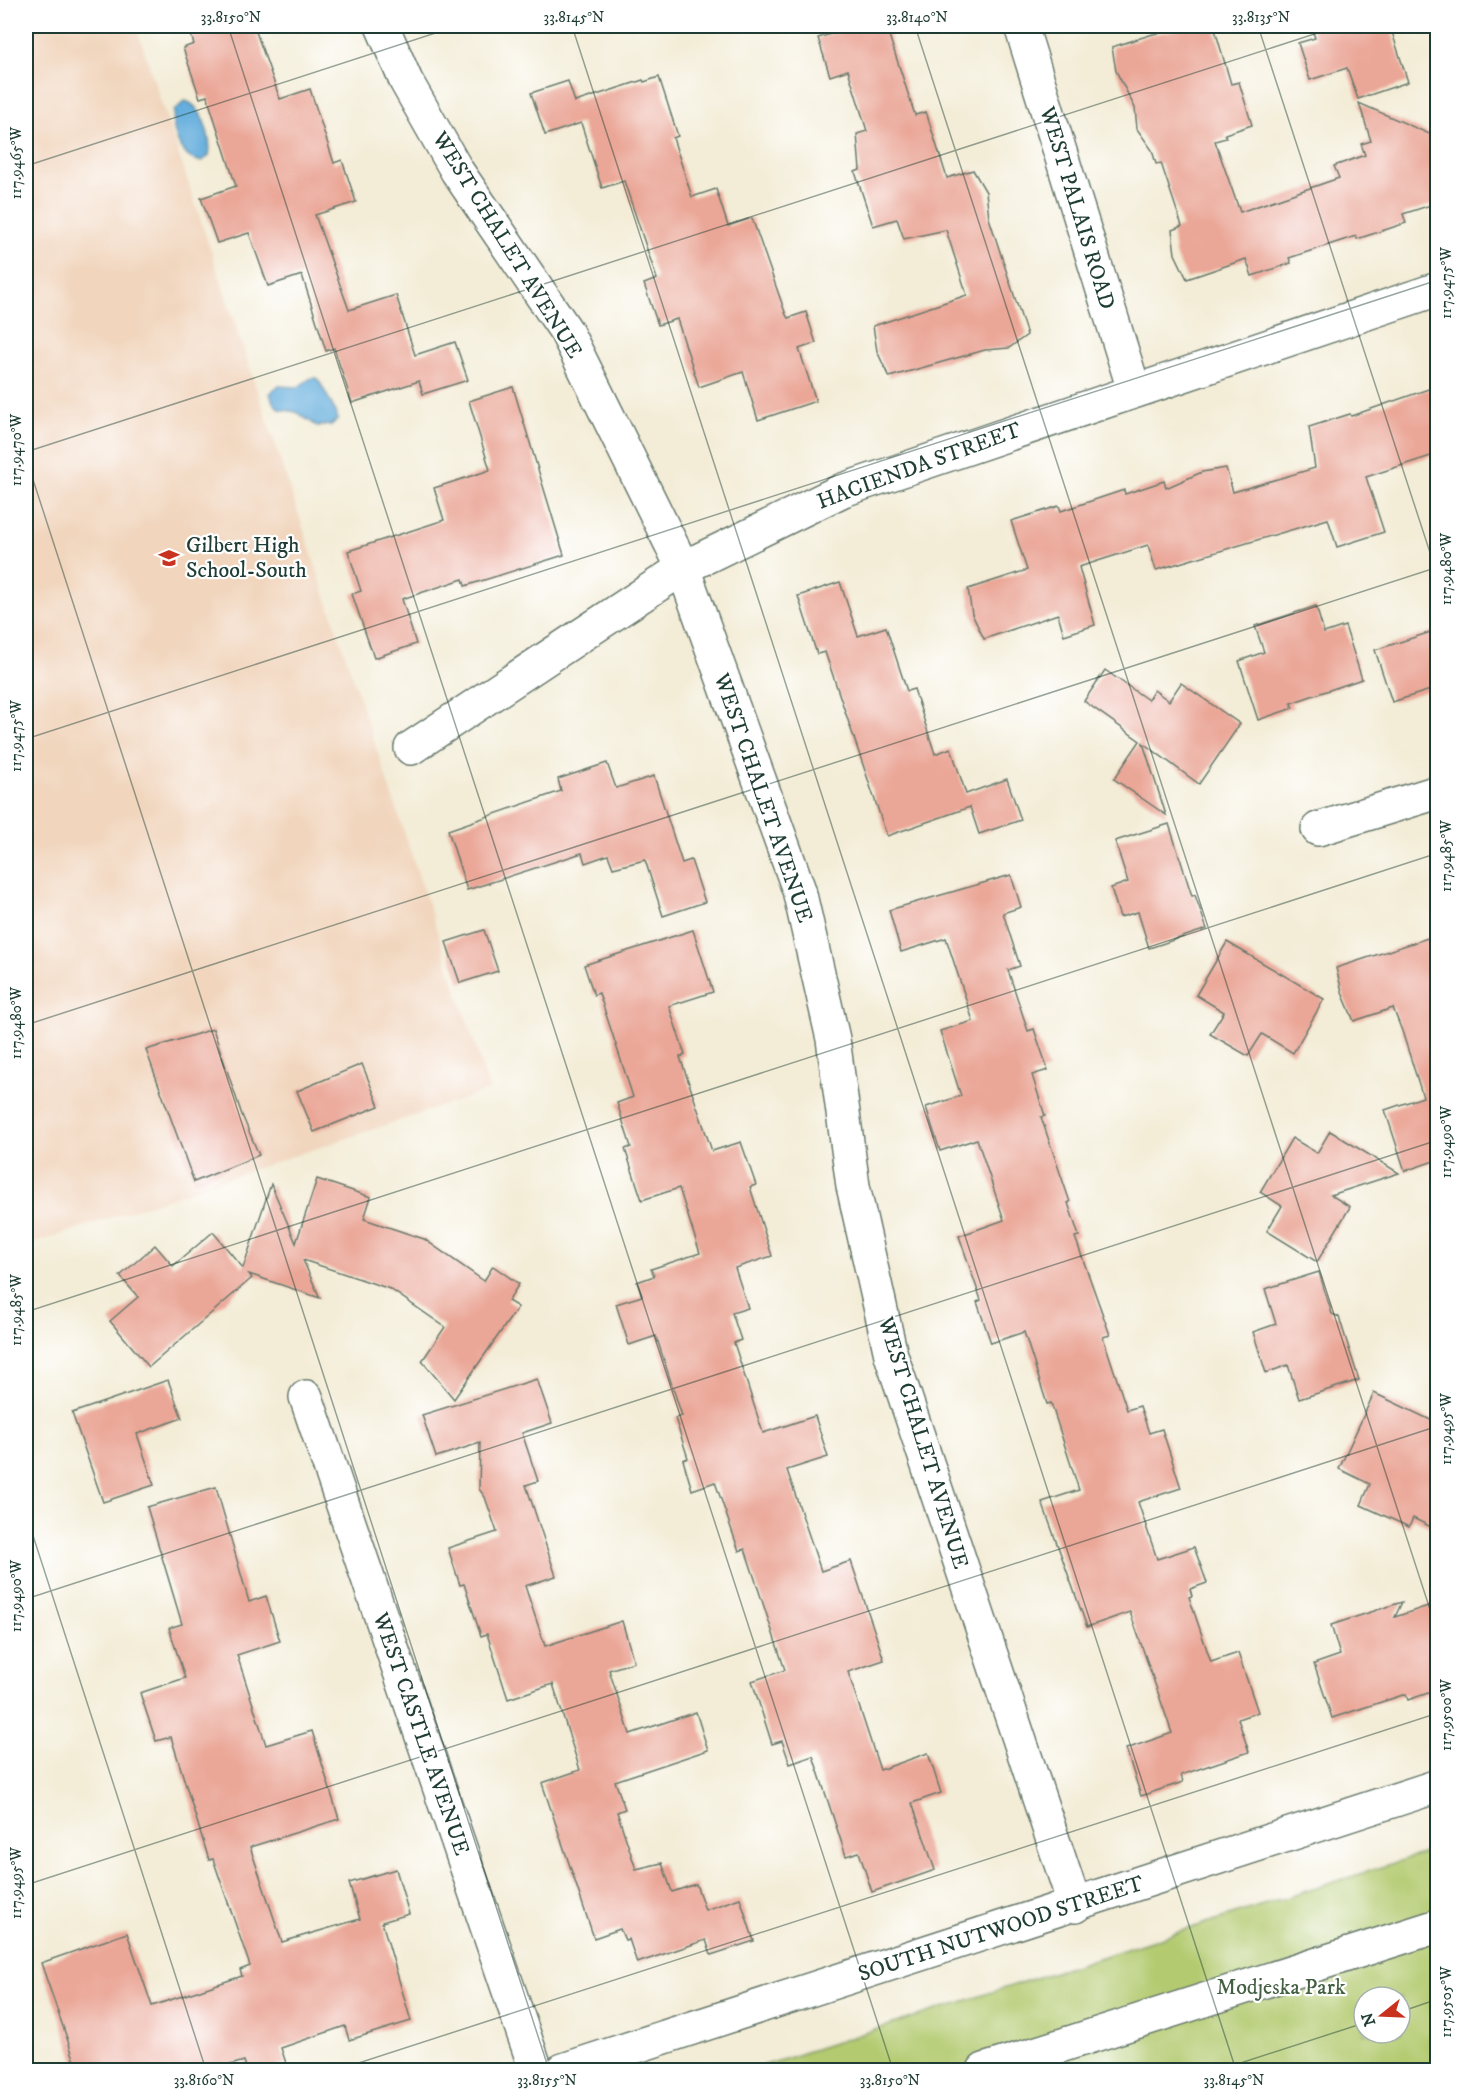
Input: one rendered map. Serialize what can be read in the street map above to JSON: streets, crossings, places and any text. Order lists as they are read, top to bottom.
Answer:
{
  "streets": {
    "street": [
      "WEST PALAIS ROAD",
      "WEST CHALET AVENUE",
      "HACIENDA STREET",
      "WEST CASTLE AVENUE",
      "SOUTH NUTWOOD STREET"
    ]
  },
  "crossings": [
    ["WEST PALAIS ROAD", "HACIENDA STREET"],
    ["WEST CHALET AVENUE", "HACIENDA STREET"],
    ["WEST CHALET AVENUE", "SOUTH NUTWOOD STREET"]
  ],
  "parks": ["Modjeska Park"],
  "places": {
    "school or university": ["Gilbert High School-South"]
  },
  "north": "left",
  "coordinates": [
    "33.8150°N",
    "33.8145°N",
    "33.8140°N",
    "33.8135°N",
    "117.9465°W",
    "117.9475°W",
    "117.9470°W",
    "117.9480°W",
    "117.9485°W",
    "117.9490°W",
    "117.9495°W",
    "117.9500°W",
    "117.9505°W",
    "33.8160°N",
    "33.8155°N"
  ]
}
